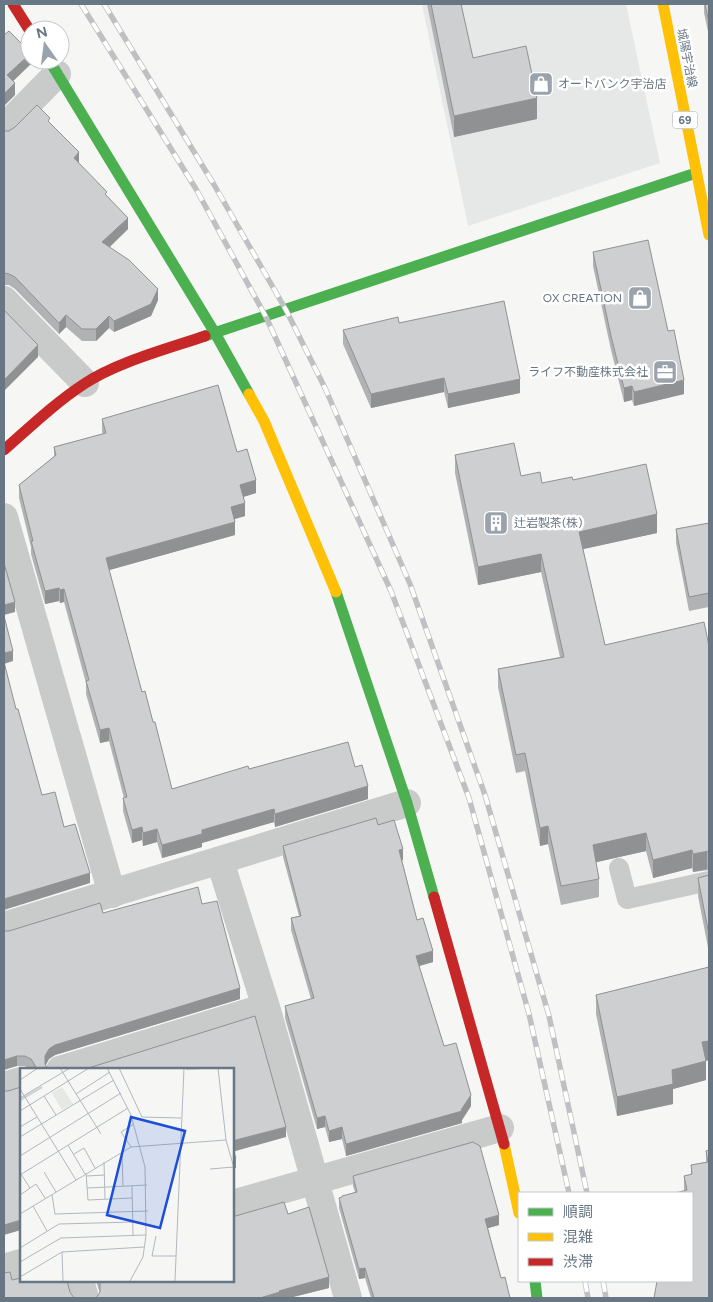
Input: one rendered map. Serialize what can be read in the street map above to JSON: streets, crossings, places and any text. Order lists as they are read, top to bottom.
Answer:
{
  "streets": {
    "street": ["城陽宇治線", "69"]
  },
  "places": {
    "shop": ["オートバンク宇治店", "OX CREATION"],
    "office": ["ライフ不動産株式会社"],
    "building": ["辻岩製茶(株)"]
  },
  "legend": ["順調", "混雑", "渋滞"],
  "north": "top"
}
